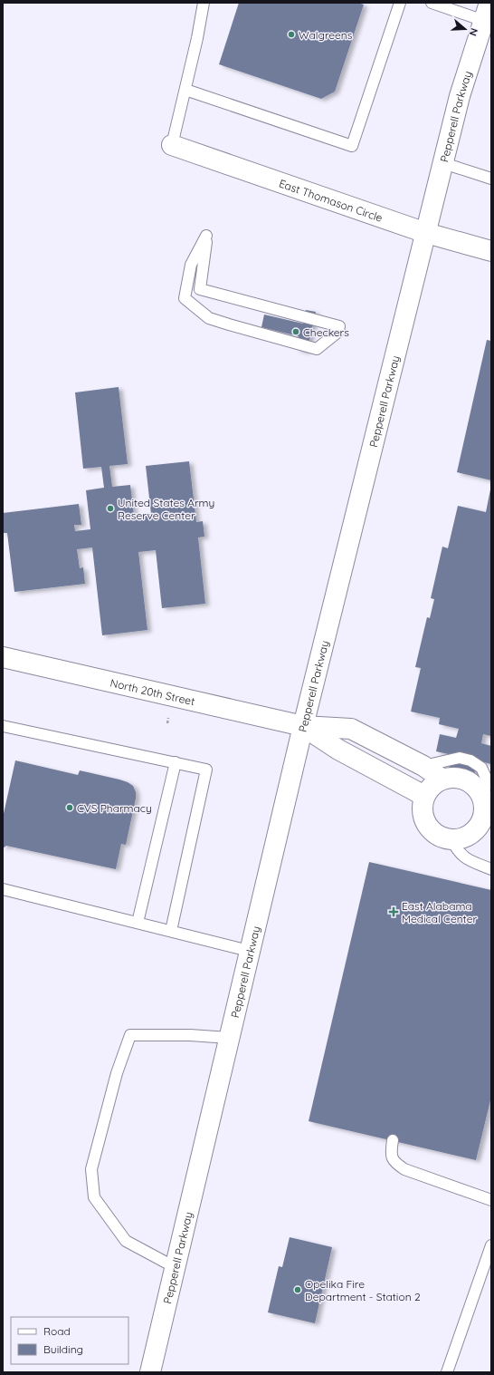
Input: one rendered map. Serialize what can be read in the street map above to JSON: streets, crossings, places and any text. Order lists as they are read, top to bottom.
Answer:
{
  "streets": {
    "main road": ["Pepperell Parkway", "East Thomason Circle", "North 20th Street"]
  },
  "crossings": [
    ["Pepperell Parkway", "East Thomason Circle"],
    ["Pepperell Parkway", "North 20th Street"]
  ],
  "places": {
    "other": [
      "Walgreens",
      "Checkers",
      "United States Army Reserve Center",
      "CVS Pharmacy",
      "Opelika Fire Department - Station 2"
    ],
    "health": ["East Alabama Medical Center"]
  },
  "legend": ["Road", "Building"],
  "north": "right"
}
